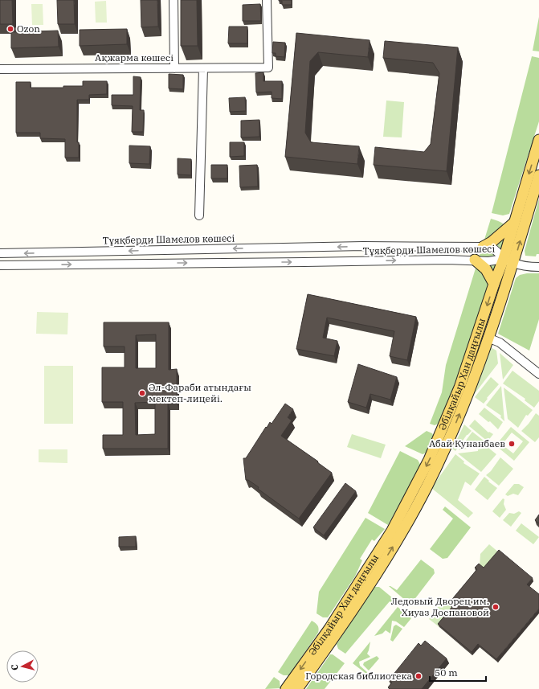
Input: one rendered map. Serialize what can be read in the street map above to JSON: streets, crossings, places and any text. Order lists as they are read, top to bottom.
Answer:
{
  "streets": {
    "main road": ["Әбілқайыр Хан даңғылы"],
    "street": ["Ақжарма көшесі", "Тұяқберди Шамелов көшесі"]
  },
  "crossings": [
    ["Тұяқберди Шамелов көшесі", "Әбілқайыр Хан даңғылы"]
  ],
  "places": [
    "Ozon",
    "Әл-Фараби атындағы мектеп-лицейі.",
    "Абай Кунанбаев",
    "Ледовый Дворец им. Хиуаз Доспановой",
    "Городская библиотека"
  ],
  "scale_bar": "50 m",
  "north": "left"
}
